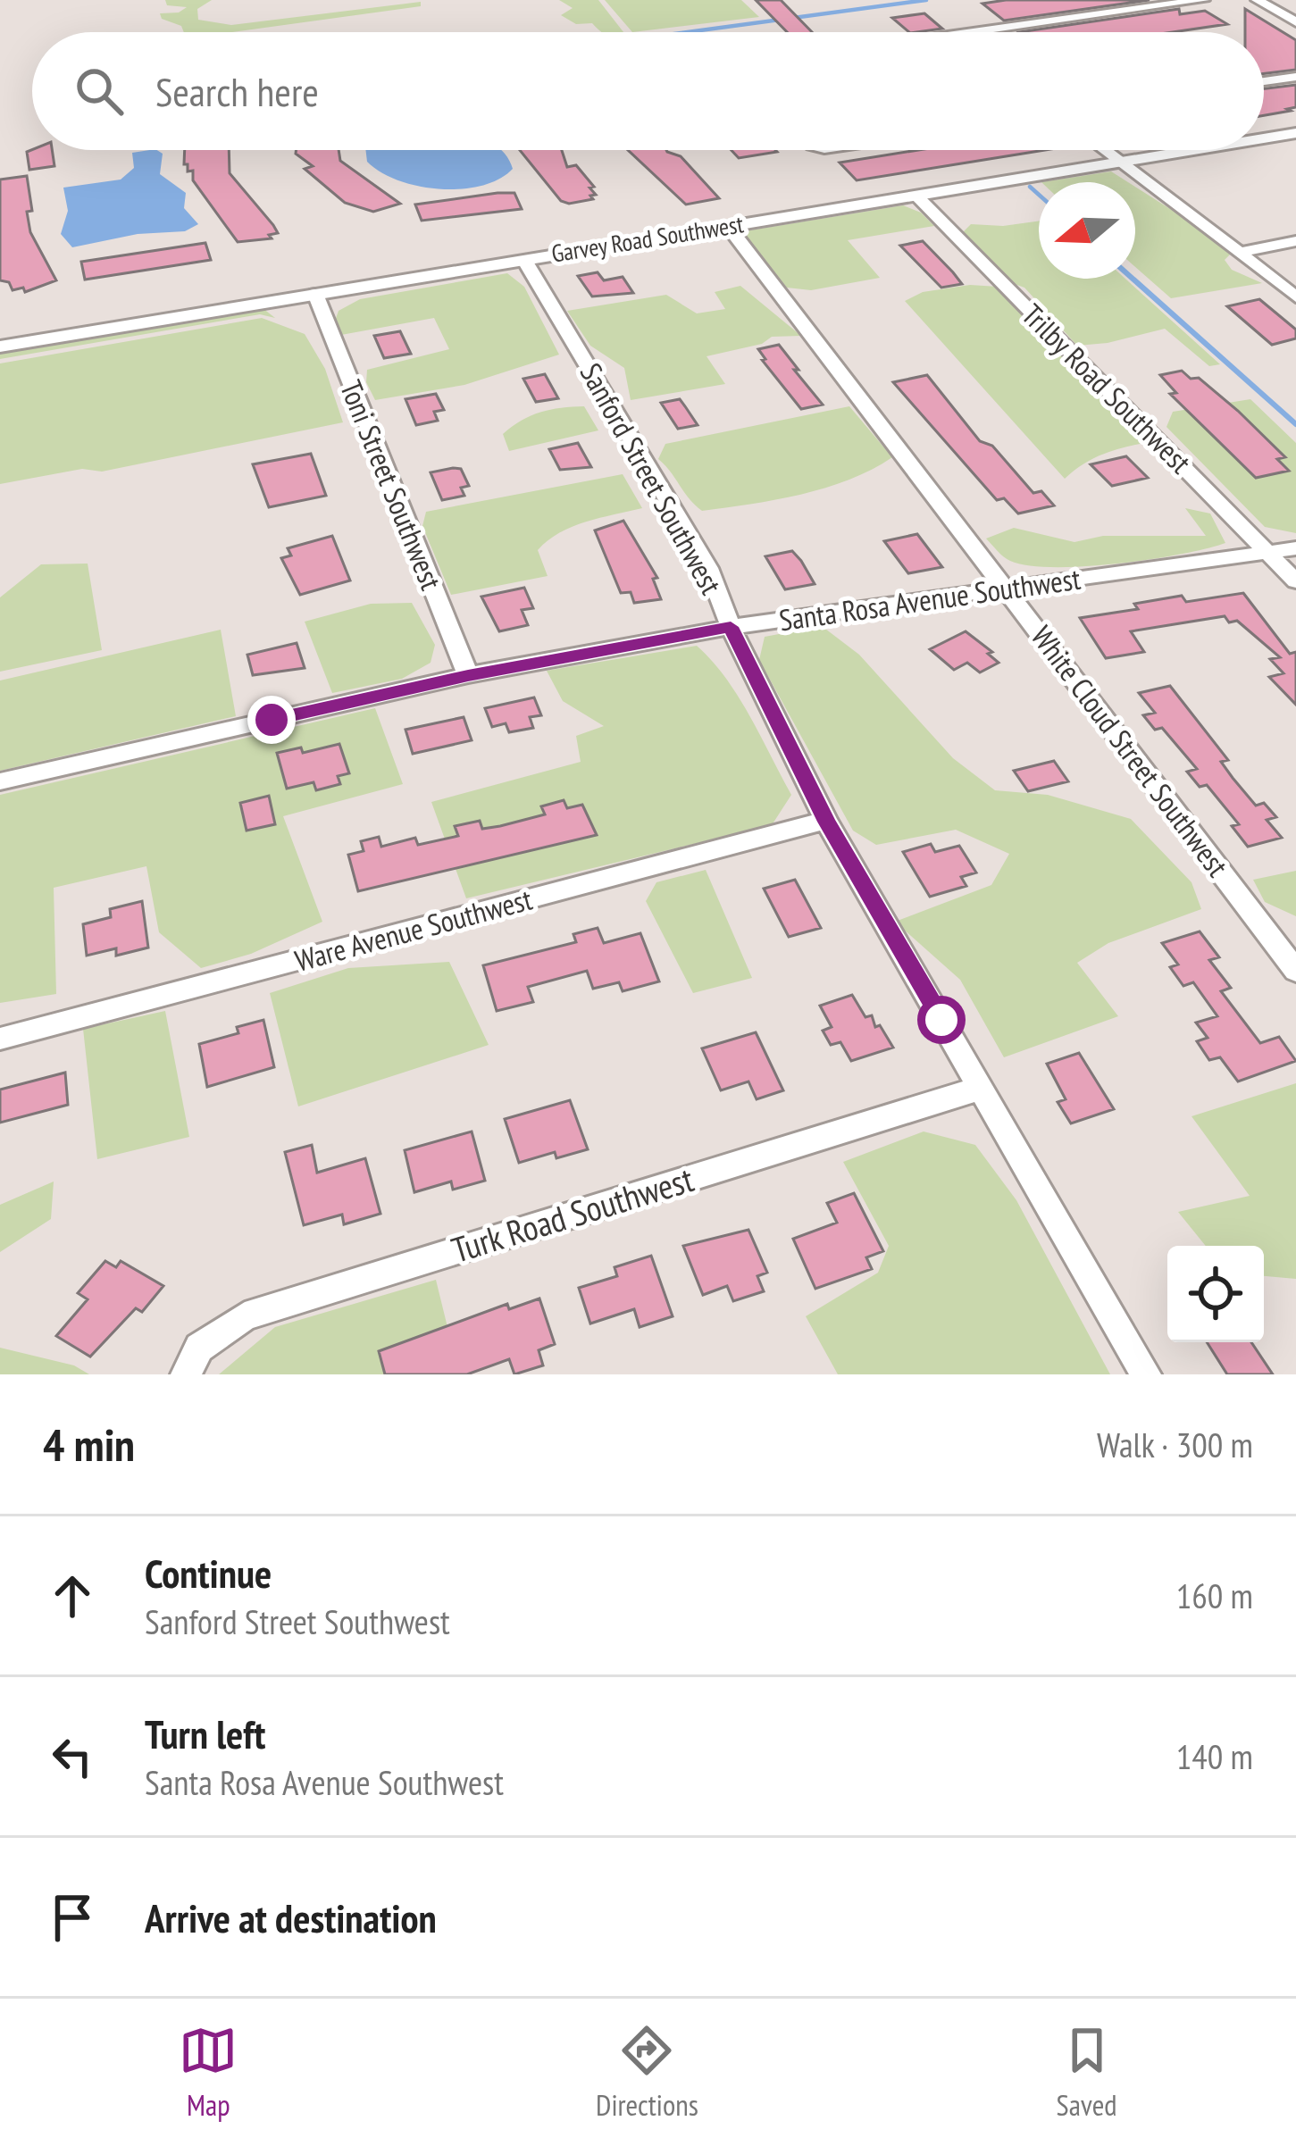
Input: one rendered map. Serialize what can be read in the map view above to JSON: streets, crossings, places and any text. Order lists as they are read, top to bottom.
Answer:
{
  "streets": {
    "street": [
      "Garvey Road Southwest",
      "Trilby Road Southwest",
      "Sanford Street Southwest",
      "Toni Street Southwest",
      "Santa Rosa Avenue Southwest",
      "White Cloud Street Southwest",
      "Ware Avenue Southwest",
      "Turk Road Southwest"
    ]
  },
  "crossings": [
    ["Garvey Road Southwest", "Trilby Road Southwest"],
    ["Garvey Road Southwest", "Sanford Street Southwest"],
    ["Garvey Road Southwest", "Toni Street Southwest"],
    ["Garvey Road Southwest", "White Cloud Street Southwest"],
    ["Trilby Road Southwest", "Santa Rosa Avenue Southwest"],
    ["Sanford Street Southwest", "Santa Rosa Avenue Southwest"],
    ["Sanford Street Southwest", "Ware Avenue Southwest"],
    ["Sanford Street Southwest", "Turk Road Southwest"],
    ["Toni Street Southwest", "Santa Rosa Avenue Southwest"],
    ["Santa Rosa Avenue Southwest", "White Cloud Street Southwest"]
  ],
  "north": "left",
  "page": {
    "search": "Search here",
    "heading": ["4 min", "Walk · 300 m"],
    "list": [
      ["Continue", "Sanford Street Southwest", "160 m"],
      ["Turn left", "Santa Rosa Avenue Southwest", "140 m"],
      "Arrive at destination"
    ],
    "nav": ["Map", "Directions", "Saved"]
  }
}
